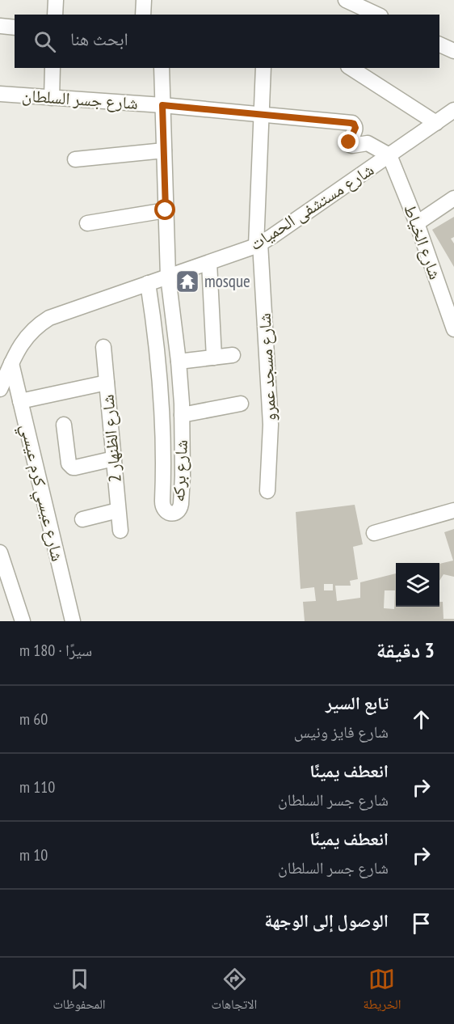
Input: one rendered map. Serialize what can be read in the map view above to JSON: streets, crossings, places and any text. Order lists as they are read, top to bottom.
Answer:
{
  "streets": {
    "street": [
      "شارع جسر السلطان",
      "شارع مستشفى الحميات",
      "شارع الخياط",
      "شارع مسجد عمرو",
      "شارع الظنهار 2",
      "شارع بركه",
      "شارع عيسي كرم عيسي"
    ]
  },
  "crossings": [
    ["شارع جسر السلطان", "شارع مستشفى الحميات"],
    ["شارع جسر السلطان", "شارع الخياط"],
    ["شارع جسر السلطان", "شارع مسجد عمرو"],
    ["شارع جسر السلطان", "شارع بركه"],
    ["شارع مستشفى الحميات", "شارع الخياط"],
    ["شارع مستشفى الحميات", "شارع مسجد عمرو"],
    ["شارع مستشفى الحميات", "شارع بركه"],
    ["شارع مستشفى الحميات", "شارع عيسي كرم عيسي"]
  ],
  "places": {
    "temple": ["mosque"]
  },
  "page": {
    "search": "ابحث هنا",
    "heading": ["3 دقيقة", "سيرًا · 180 m"],
    "list": [
      ["تابع السير", "شارع فايز ونيس", "60 m"],
      ["انعطف يمينًا", "شارع جسر السلطان", "110 m"],
      ["انعطف يمينًا", "شارع جسر السلطان", "10 m"],
      "الوصول إلى الوجهة"
    ],
    "nav": ["الخريطة", "الاتجاهات", "المحفوظات"]
  }
}
